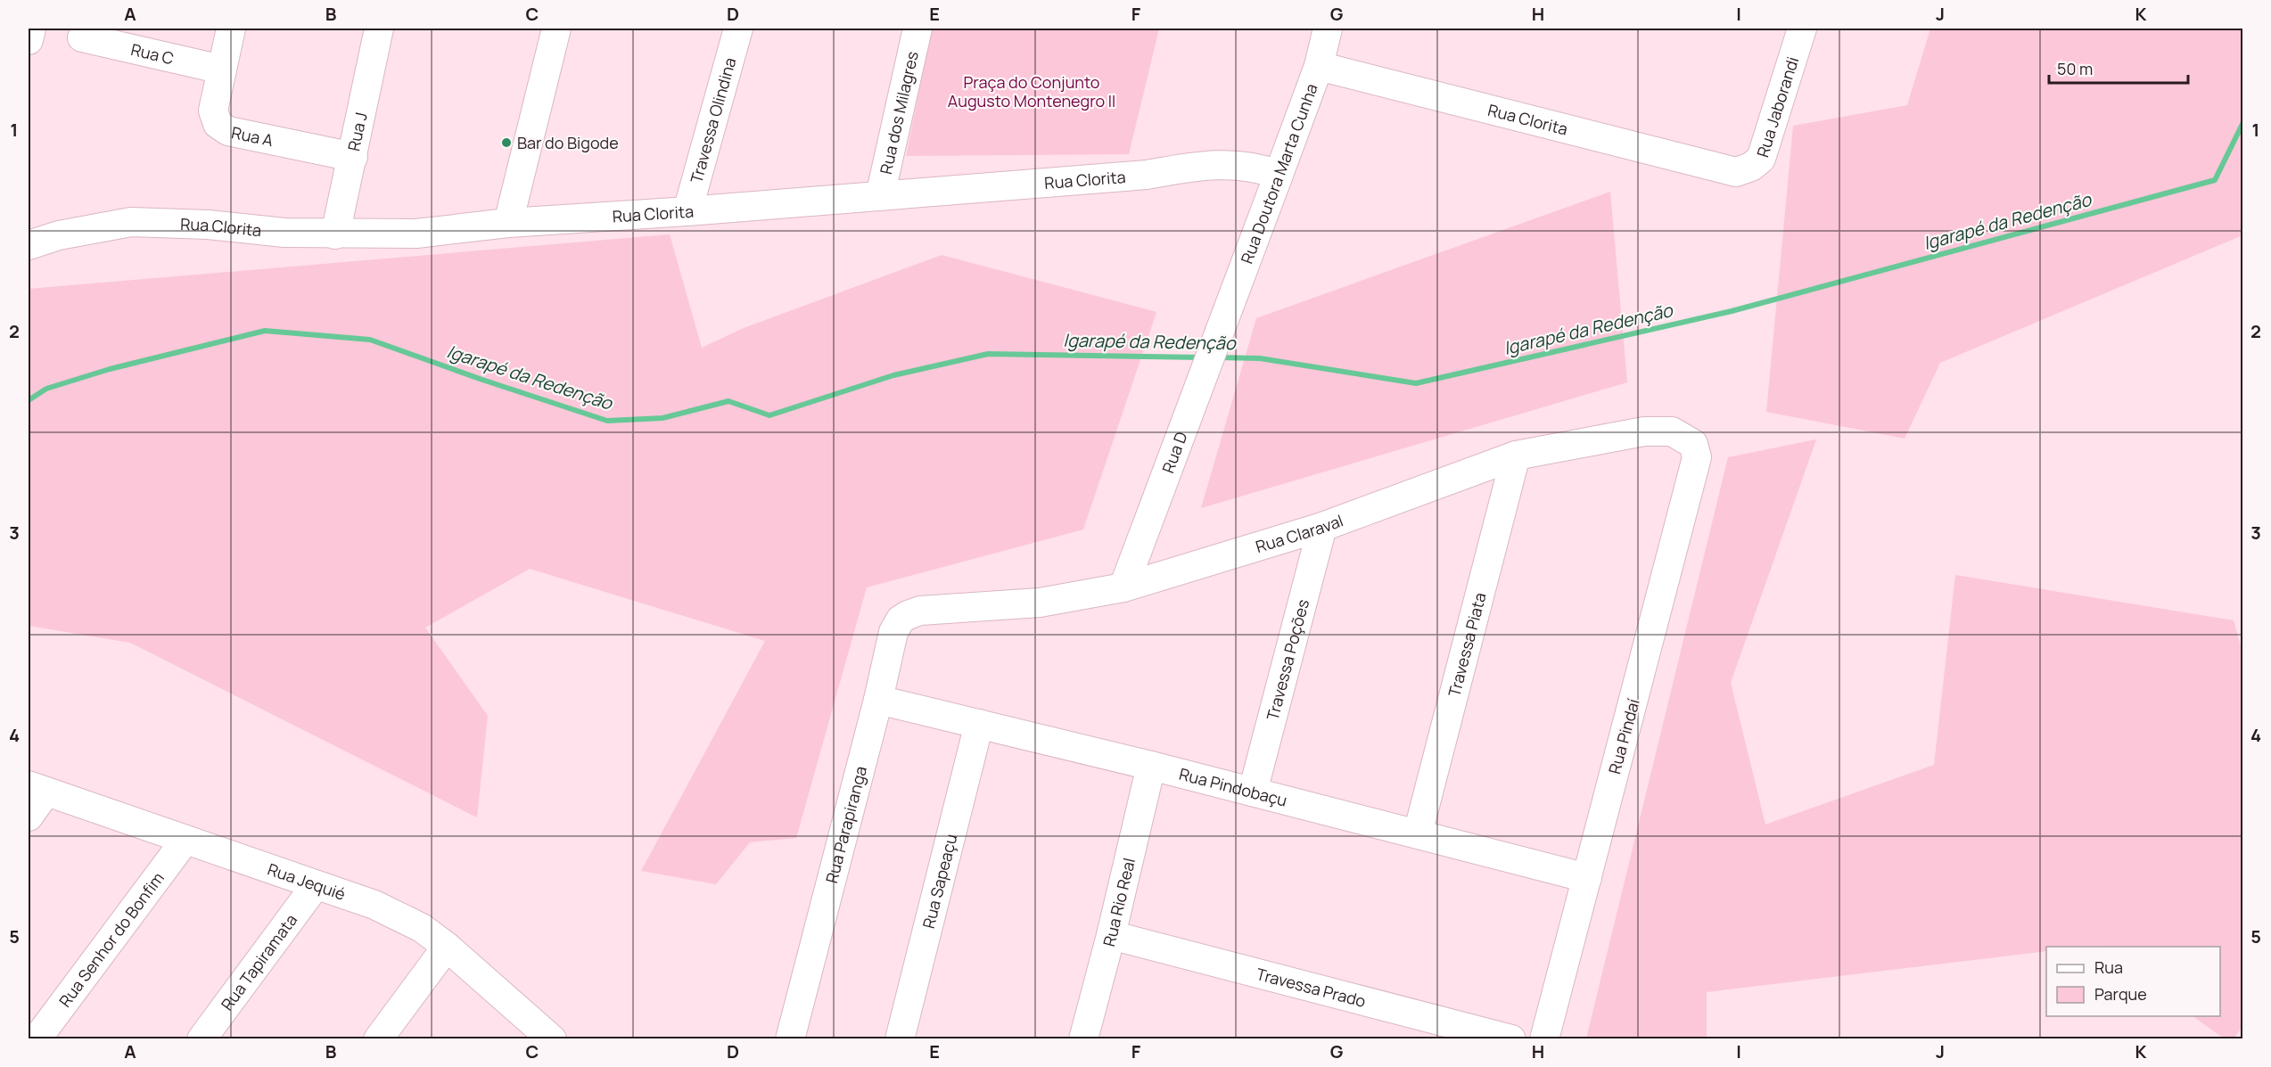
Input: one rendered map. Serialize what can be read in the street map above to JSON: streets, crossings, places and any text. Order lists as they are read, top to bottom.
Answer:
{
  "streets": {
    "street": [
      "Rua C",
      "Rua Jaborandi",
      "Rua dos Milagres",
      "Rua Clorita",
      "Travessa Olindina",
      "Rua J",
      "Rua A",
      "Rua Doutora Marta Cunha",
      "Rua D",
      "Rua Claraval",
      "Travessa Piata",
      "Travessa Poções",
      "Rua Pindaí",
      "Rua Pindobaçu",
      "Rua Parapiranga",
      "Rua Jequié",
      "Rua Sapeaçu",
      "Rua Rio Real",
      "Rua Senhor do Bonfim",
      "Rua Tapiramata",
      "Travessa Prado"
    ]
  },
  "crossings": [
    ["Rua C", "Rua A"],
    ["Rua Jaborandi", "Rua Clorita"],
    ["Rua dos Milagres", "Rua Clorita"],
    ["Rua Clorita", "Travessa Olindina"],
    ["Rua Clorita", "Rua J"],
    ["Rua Clorita", "Rua Doutora Marta Cunha"],
    ["Rua J", "Rua A"],
    ["Rua Doutora Marta Cunha", "Rua D"],
    ["Rua D", "Rua Claraval"],
    ["Rua Claraval", "Travessa Piata"],
    ["Rua Claraval", "Travessa Poções"],
    ["Rua Claraval", "Rua Pindaí"],
    ["Rua Claraval", "Rua Parapiranga"],
    ["Travessa Piata", "Rua Pindobaçu"],
    ["Travessa Poções", "Rua Pindobaçu"],
    ["Rua Pindaí", "Rua Pindobaçu"],
    ["Rua Pindobaçu", "Rua Parapiranga"],
    ["Rua Pindobaçu", "Rua Sapeaçu"],
    ["Rua Pindobaçu", "Rua Rio Real"],
    ["Rua Jequié", "Rua Senhor do Bonfim"],
    ["Rua Jequié", "Rua Tapiramata"],
    ["Rua Rio Real", "Travessa Prado"]
  ],
  "water": ["Igarapé da Redenção"],
  "parks": ["Praça do Conjunto Augusto Montenegro II"],
  "places": ["Bar do Bigode"],
  "legend": ["Rua", "Parque"],
  "scale_bar": "50 m",
  "grid": {
    "columns": [
      "A",
      "B",
      "C",
      "D",
      "E",
      "F",
      "G",
      "H",
      "I",
      "J",
      "K"
    ],
    "rows": [
      "1",
      "2",
      "3",
      "4",
      "5"
    ]
  }
}
